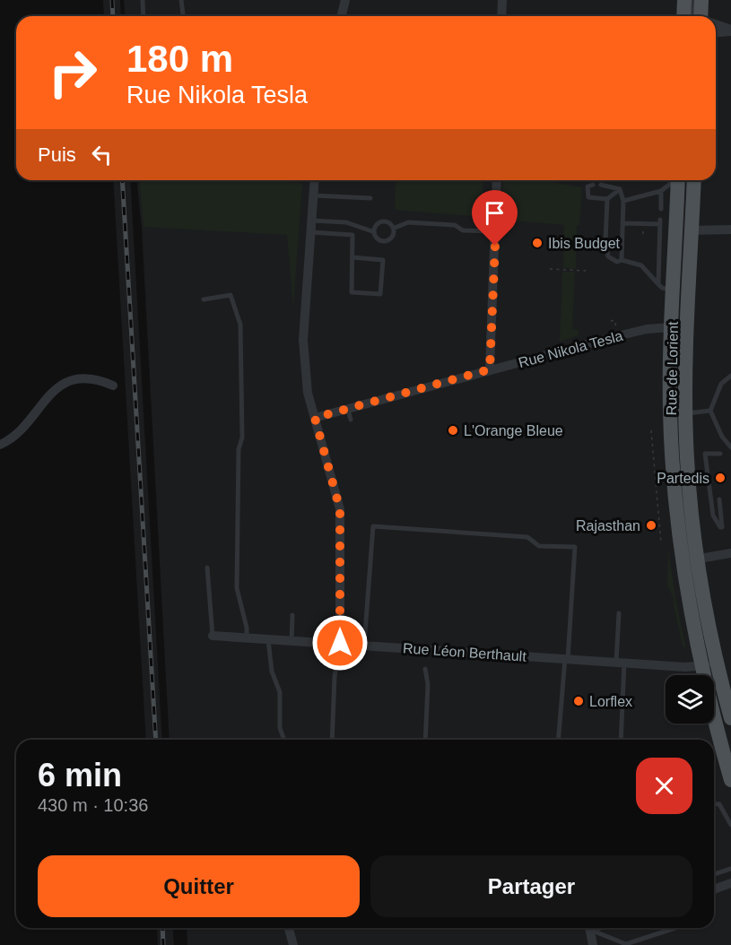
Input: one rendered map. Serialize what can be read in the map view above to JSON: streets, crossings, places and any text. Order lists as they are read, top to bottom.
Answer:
{
  "streets": {
    "main road": ["Rue de Lorient"],
    "street": ["Rue Nikola Tesla", "Rue Léon Berthault"]
  },
  "crossings": [
    ["Rue Nikola Tesla", "Rue de Lorient"],
    ["Rue de Lorient", "Rue Léon Berthault"]
  ],
  "places": [
    "Ibis Budget",
    "L'Orange Bleue",
    "Partedis",
    "Rajasthan",
    "Lorflex"
  ],
  "page": {
    "turn": ["180 m", "Rue Nikola Tesla"],
    "then": "Puis",
    "heading": ["6 min", "430 m · 10:36"],
    "buttons": ["Quitter", "Partager"]
  }
}
